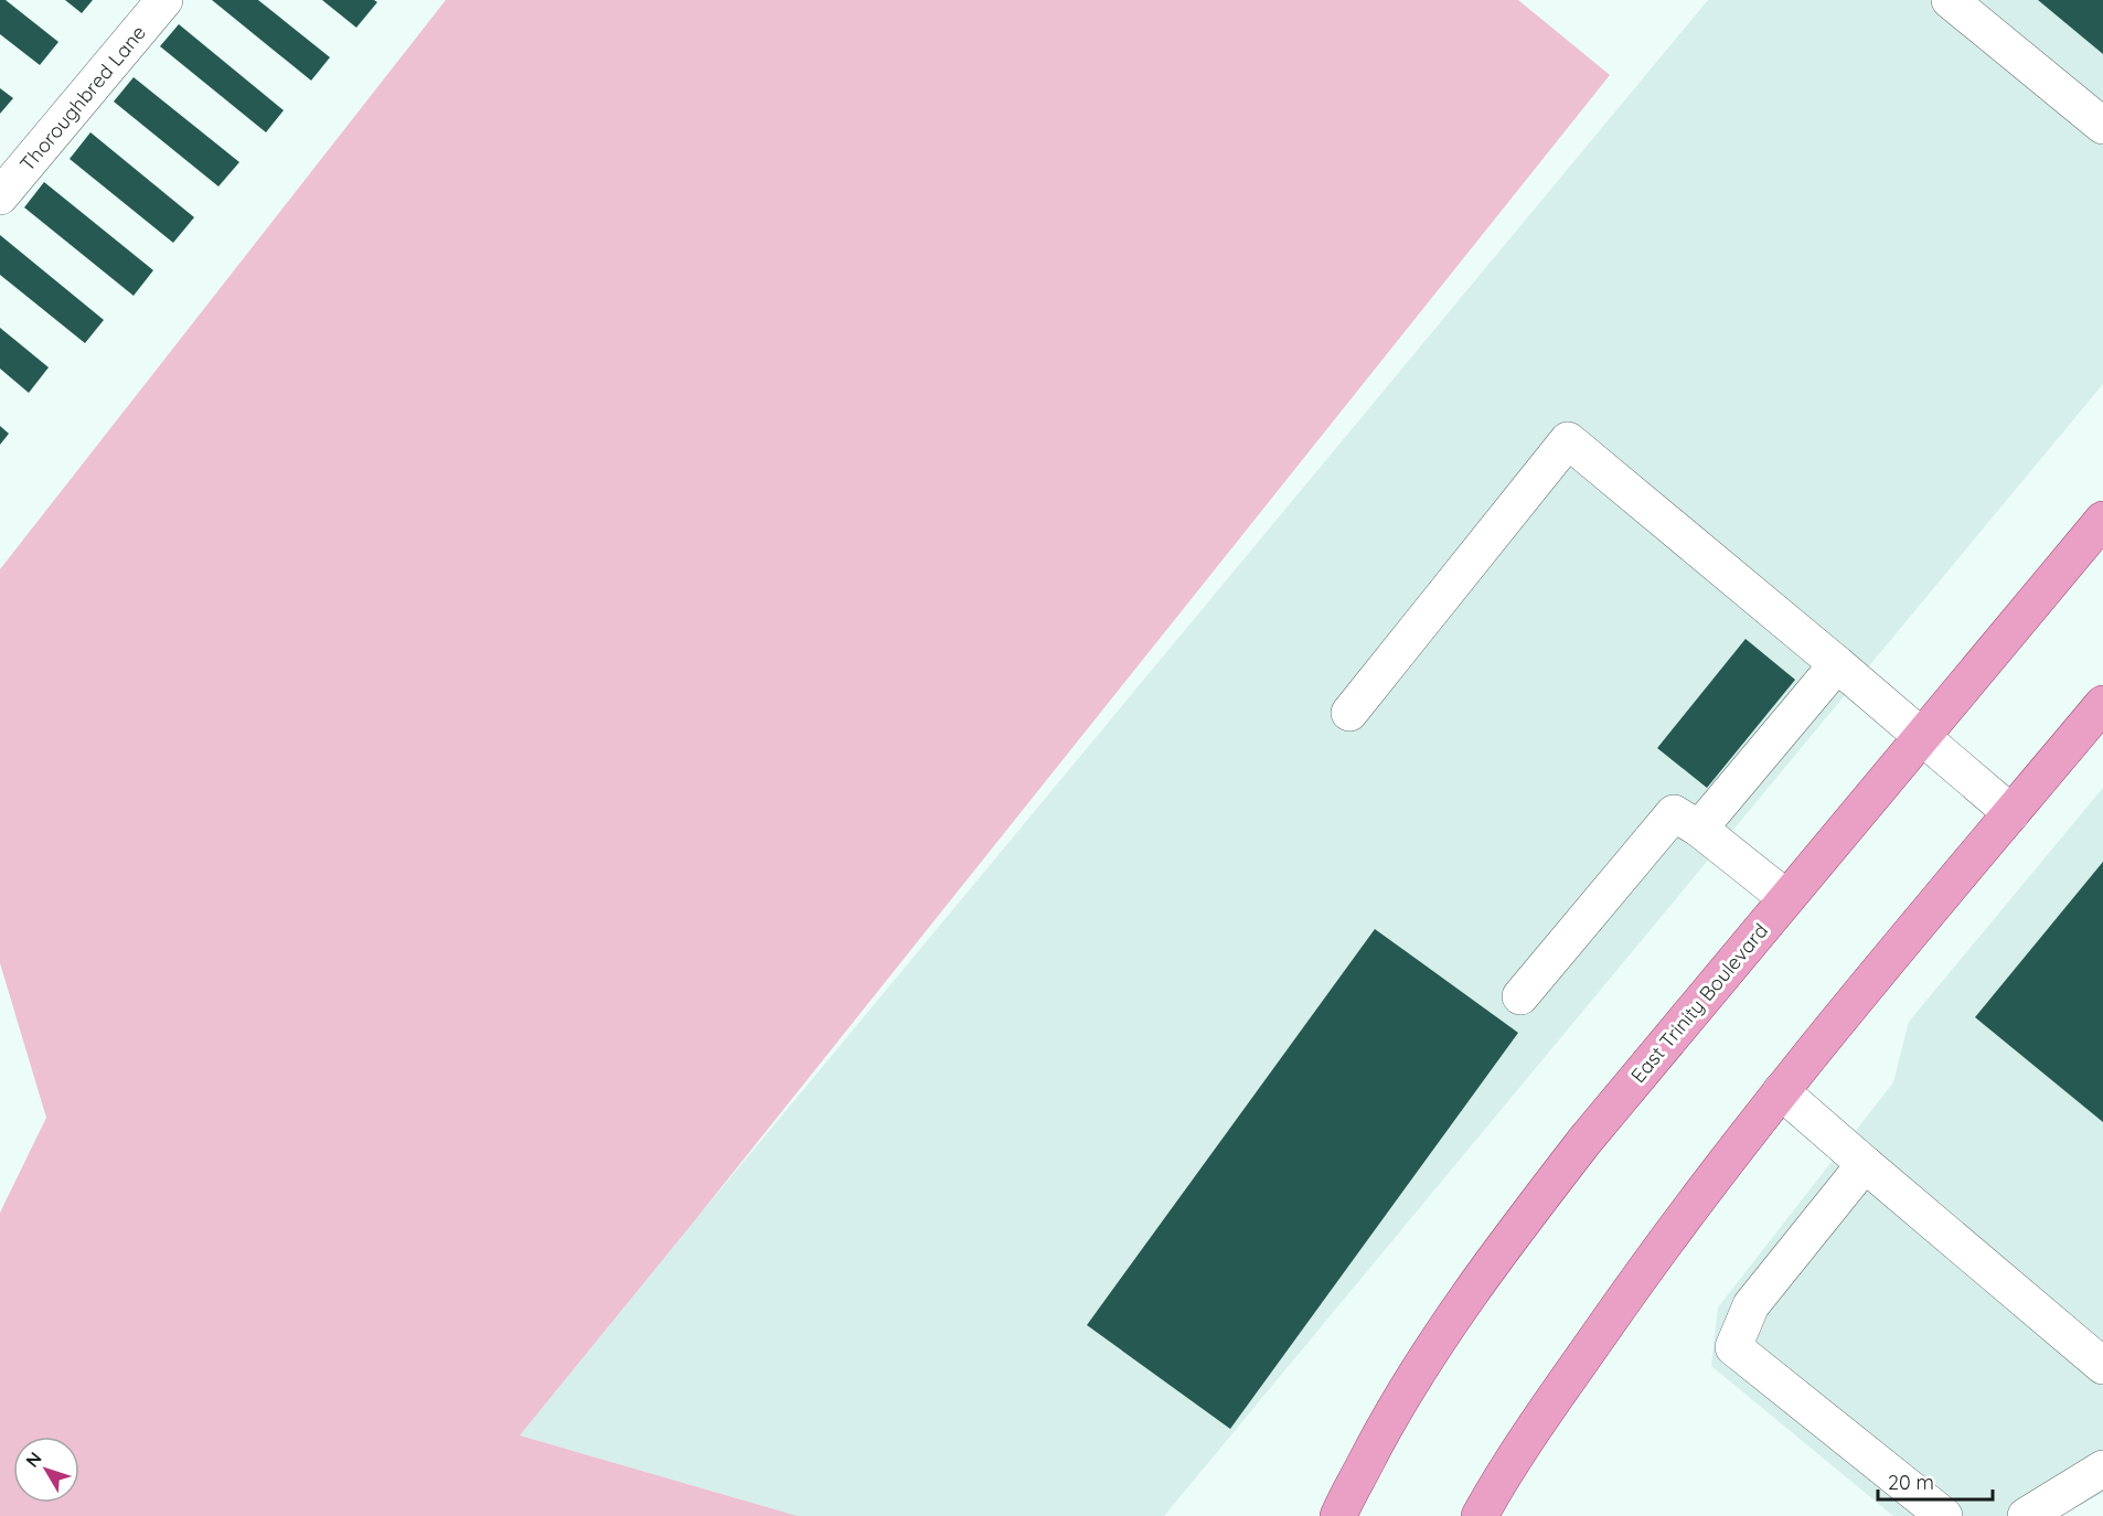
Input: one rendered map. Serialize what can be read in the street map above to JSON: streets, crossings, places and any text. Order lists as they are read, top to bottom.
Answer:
{
  "streets": {
    "main road": ["East Trinity Boulevard"],
    "street": ["Thoroughbred Lane"]
  },
  "scale_bar": "20 m",
  "north": "top left"
}
